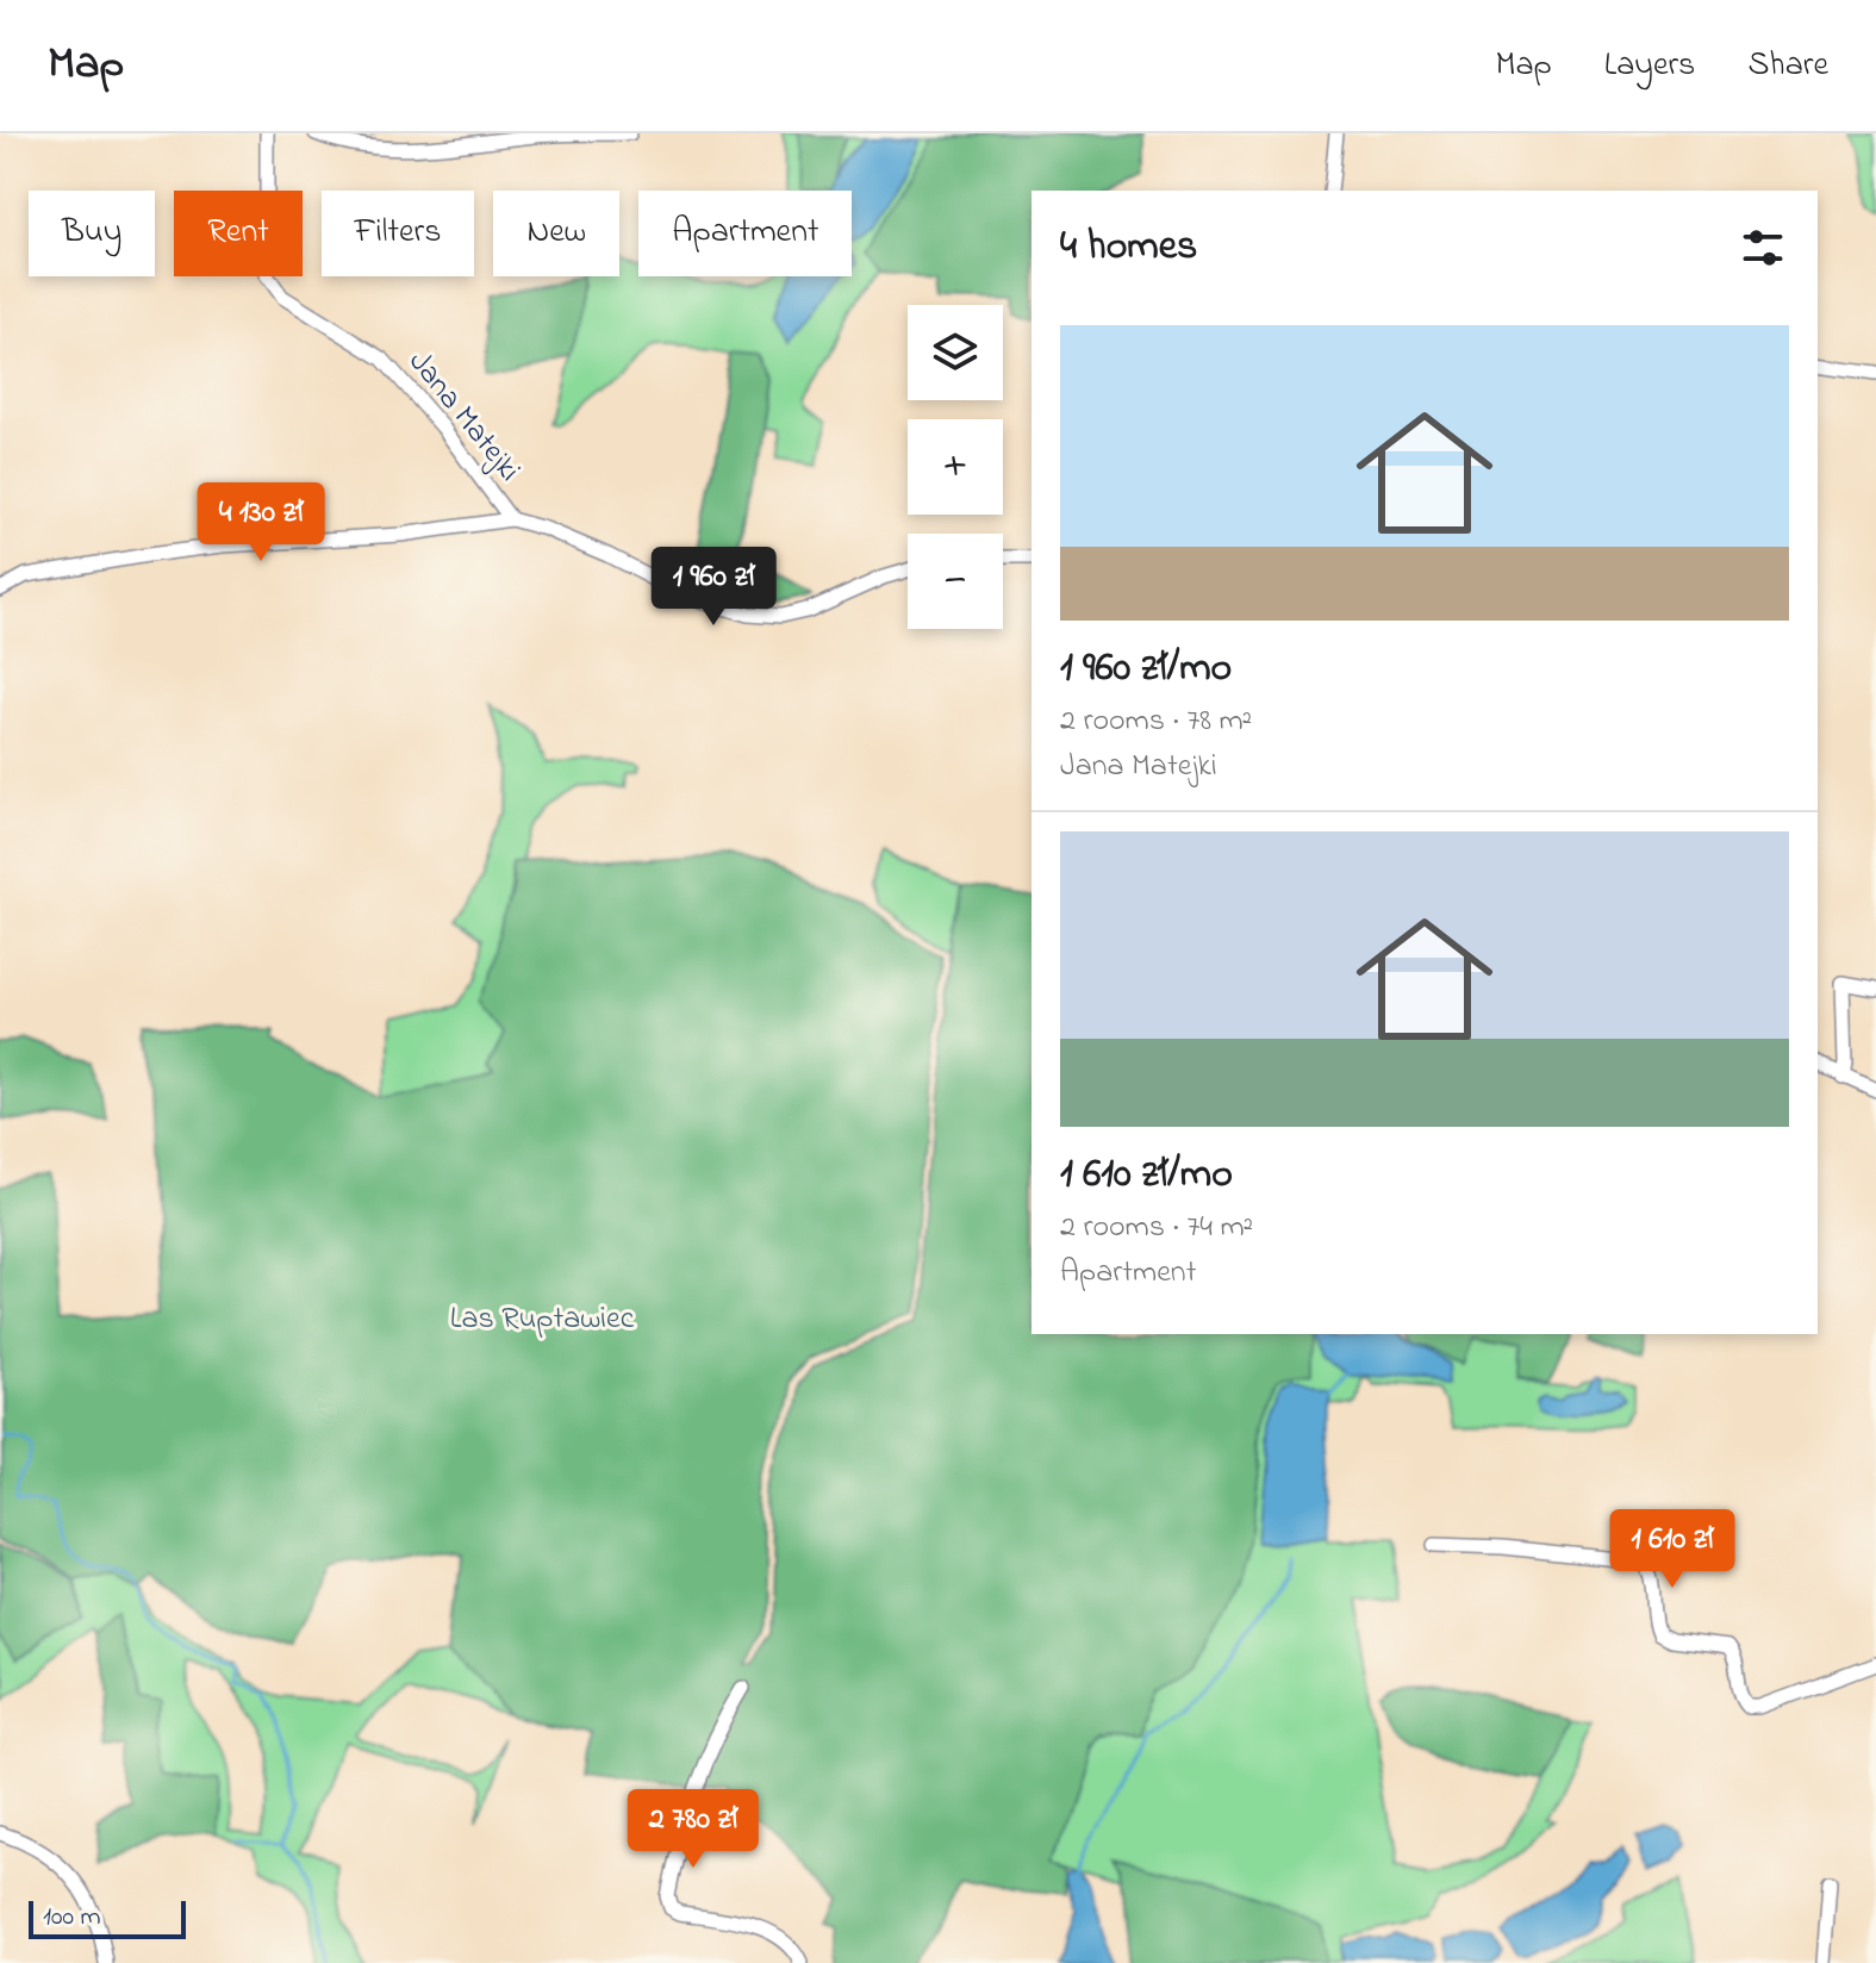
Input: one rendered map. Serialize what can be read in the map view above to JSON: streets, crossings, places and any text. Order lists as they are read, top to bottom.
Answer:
{
  "streets": {
    "street": ["Jana Matejki"]
  },
  "parks": ["Las Ruptawiec"],
  "scale_bar": "100 m",
  "page": {
    "header": "Map",
    "nav": ["Map", "Layers", "Share"],
    "chip": [
      "Buy",
      "Rent",
      "Filters",
      "New",
      "Apartment"
    ],
    "heading": "4 homes",
    "map_buttons": ["+", "−"],
    "list": [
      {
        "name": "1 960 zł/mo",
        "note": "2 rooms · 78 m² · Jana Matejki"
      },
      {
        "name": "1 610 zł/mo",
        "note": "2 rooms · 74 m² · Apartment"
      }
    ],
    "price": [
      "4 130 zł",
      "1 960 zł",
      "1 610 zł",
      "2 780 zł"
    ],
    "scale": "100 m"
  }
}
